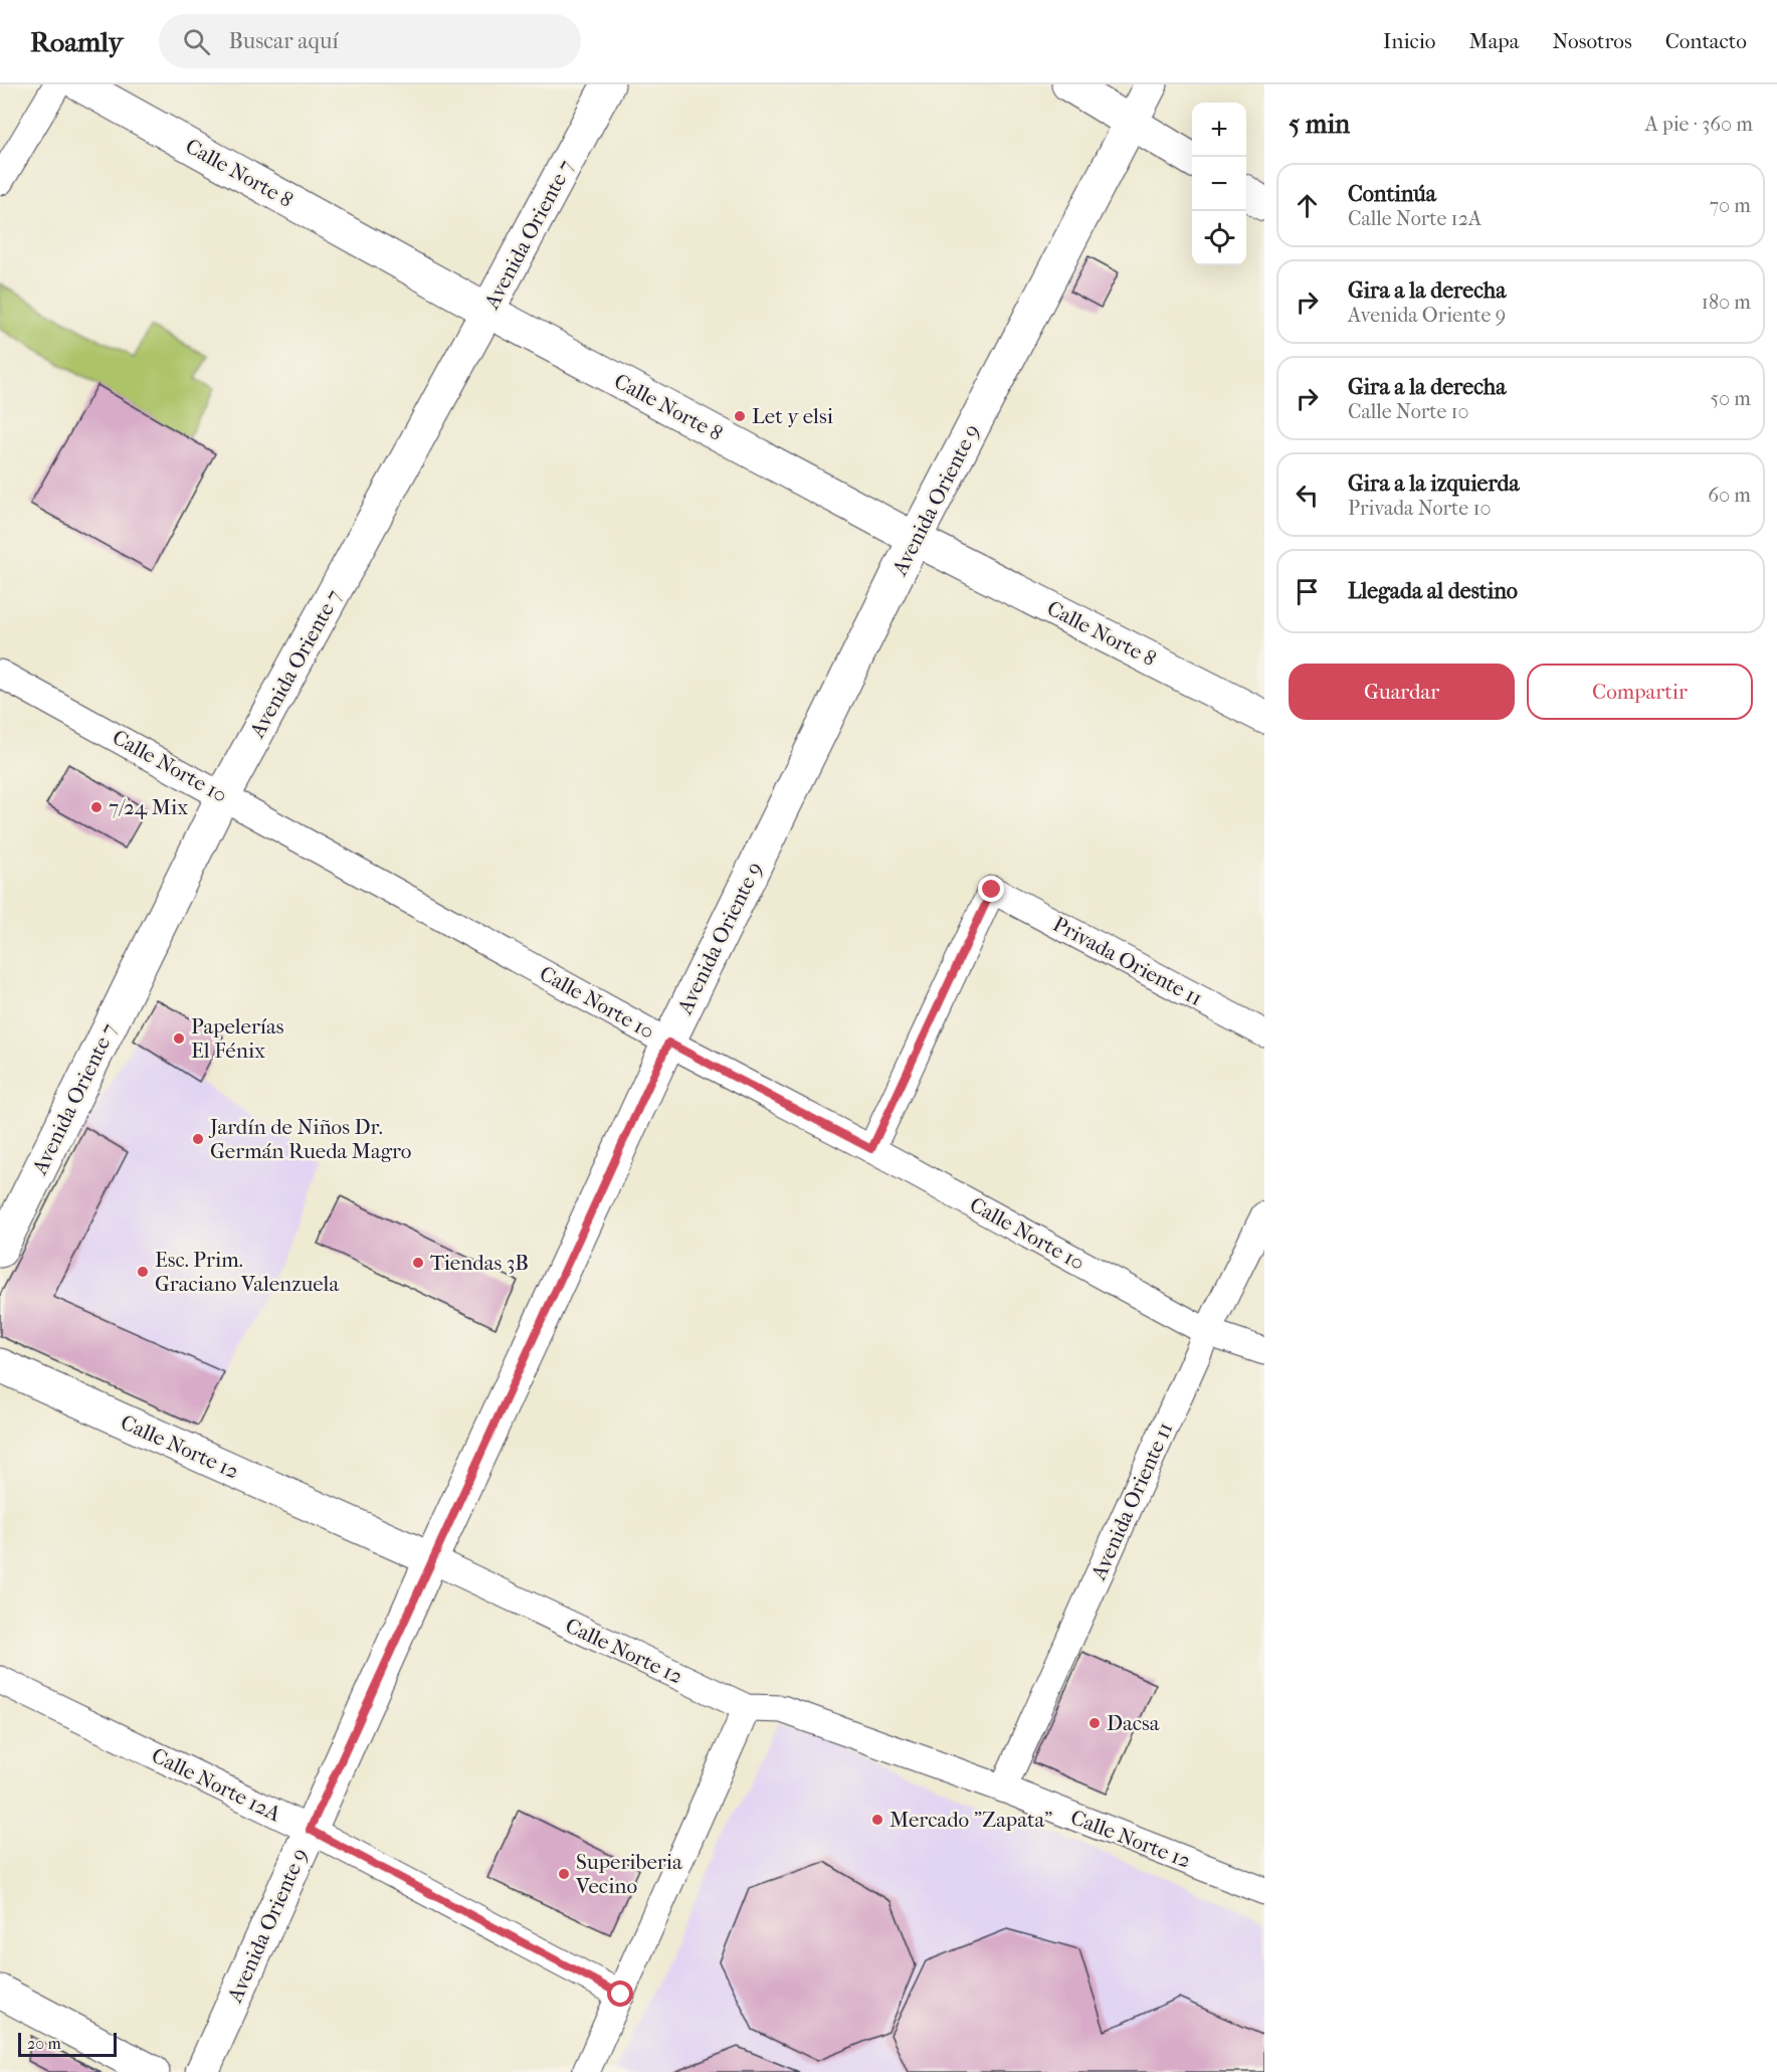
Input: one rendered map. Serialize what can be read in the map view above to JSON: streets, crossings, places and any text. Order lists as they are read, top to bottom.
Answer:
{
  "streets": {
    "street": [
      "Calle Norte 8",
      "Avenida Oriente 7",
      "Avenida Oriente 9",
      "Calle Norte 10",
      "Privada Oriente 11",
      "Calle Norte 12",
      "Avenida Oriente 11",
      "Calle Norte 12A"
    ]
  },
  "crossings": [
    ["Calle Norte 8", "Avenida Oriente 7"],
    ["Calle Norte 8", "Avenida Oriente 9"],
    ["Avenida Oriente 7", "Calle Norte 10"],
    ["Avenida Oriente 9", "Calle Norte 10"],
    ["Avenida Oriente 9", "Calle Norte 12"],
    ["Avenida Oriente 9", "Calle Norte 12A"],
    ["Calle Norte 10", "Privada Oriente 11"],
    ["Calle Norte 10", "Avenida Oriente 11"],
    ["Calle Norte 12", "Avenida Oriente 11"]
  ],
  "places": [
    "Let y elsi",
    "7/24 Mix",
    "Papelerías El Fénix",
    "Jardín de Niños Dr. Germán Rueda Magro",
    "Tiendas 3B",
    "Esc. Prim. Graciano Valenzuela",
    "Dacsa",
    "Mercado \"Zapata\"",
    "Superiberia Vecino"
  ],
  "scale_bar": "20 m",
  "page": {
    "header": "Roamly",
    "search": "Buscar aquí",
    "nav": [
      "Inicio",
      "Mapa",
      "Nosotros",
      "Contacto"
    ],
    "heading": ["5 min", "A pie · 360 m"],
    "map_buttons": ["+", "−"],
    "list": [
      ["Continúa", "Calle Norte 12A", "70 m"],
      ["Gira a la derecha", "Avenida Oriente 9", "180 m"],
      ["Gira a la derecha", "Calle Norte 10", "50 m"],
      ["Gira a la izquierda", "Privada Norte 10", "60 m"],
      "Llegada al destino"
    ],
    "buttons": ["Guardar", "Compartir"],
    "scale": "20 m"
  }
}
